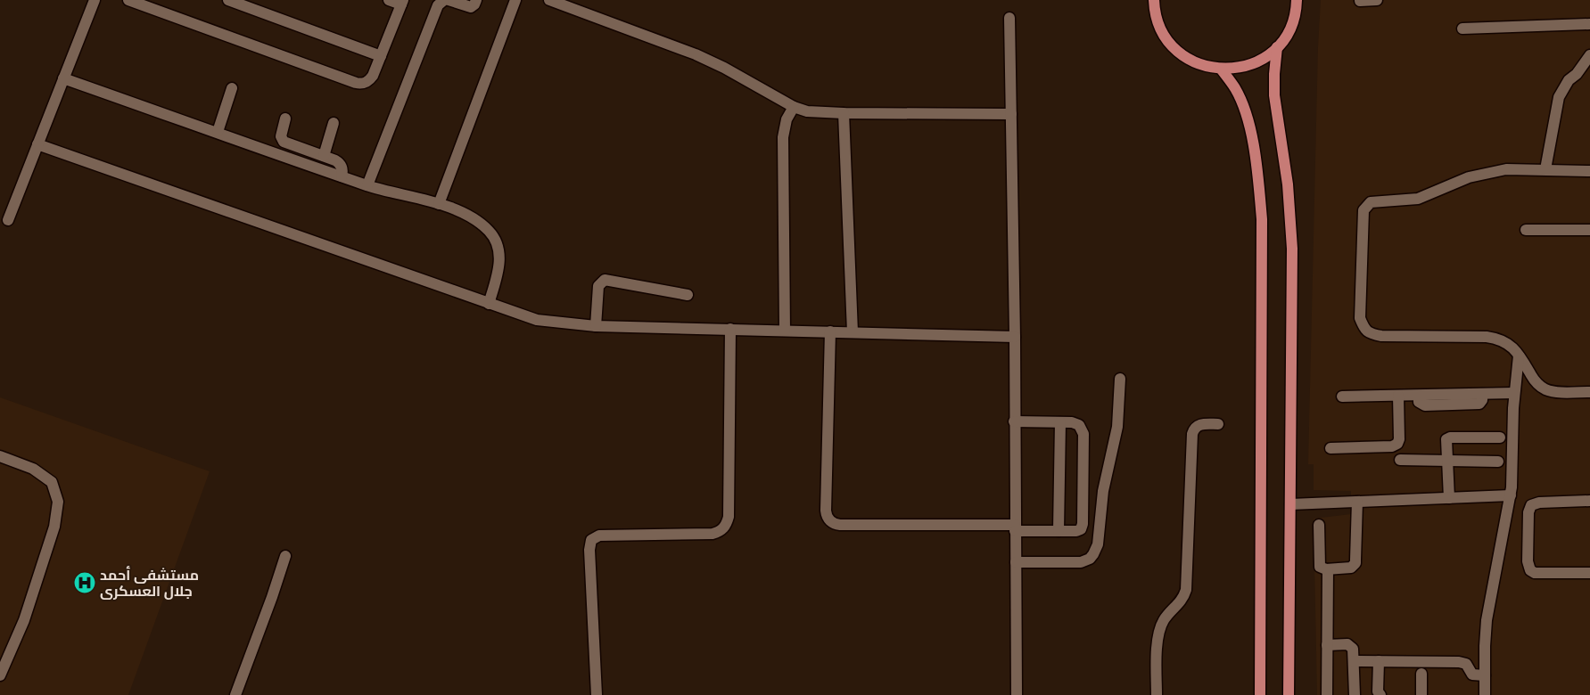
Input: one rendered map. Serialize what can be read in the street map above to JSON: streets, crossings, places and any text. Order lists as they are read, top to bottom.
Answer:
{
  "places": {
    "hospital": ["مستشفى أحمد جلال العسكرى"]
  }
}
